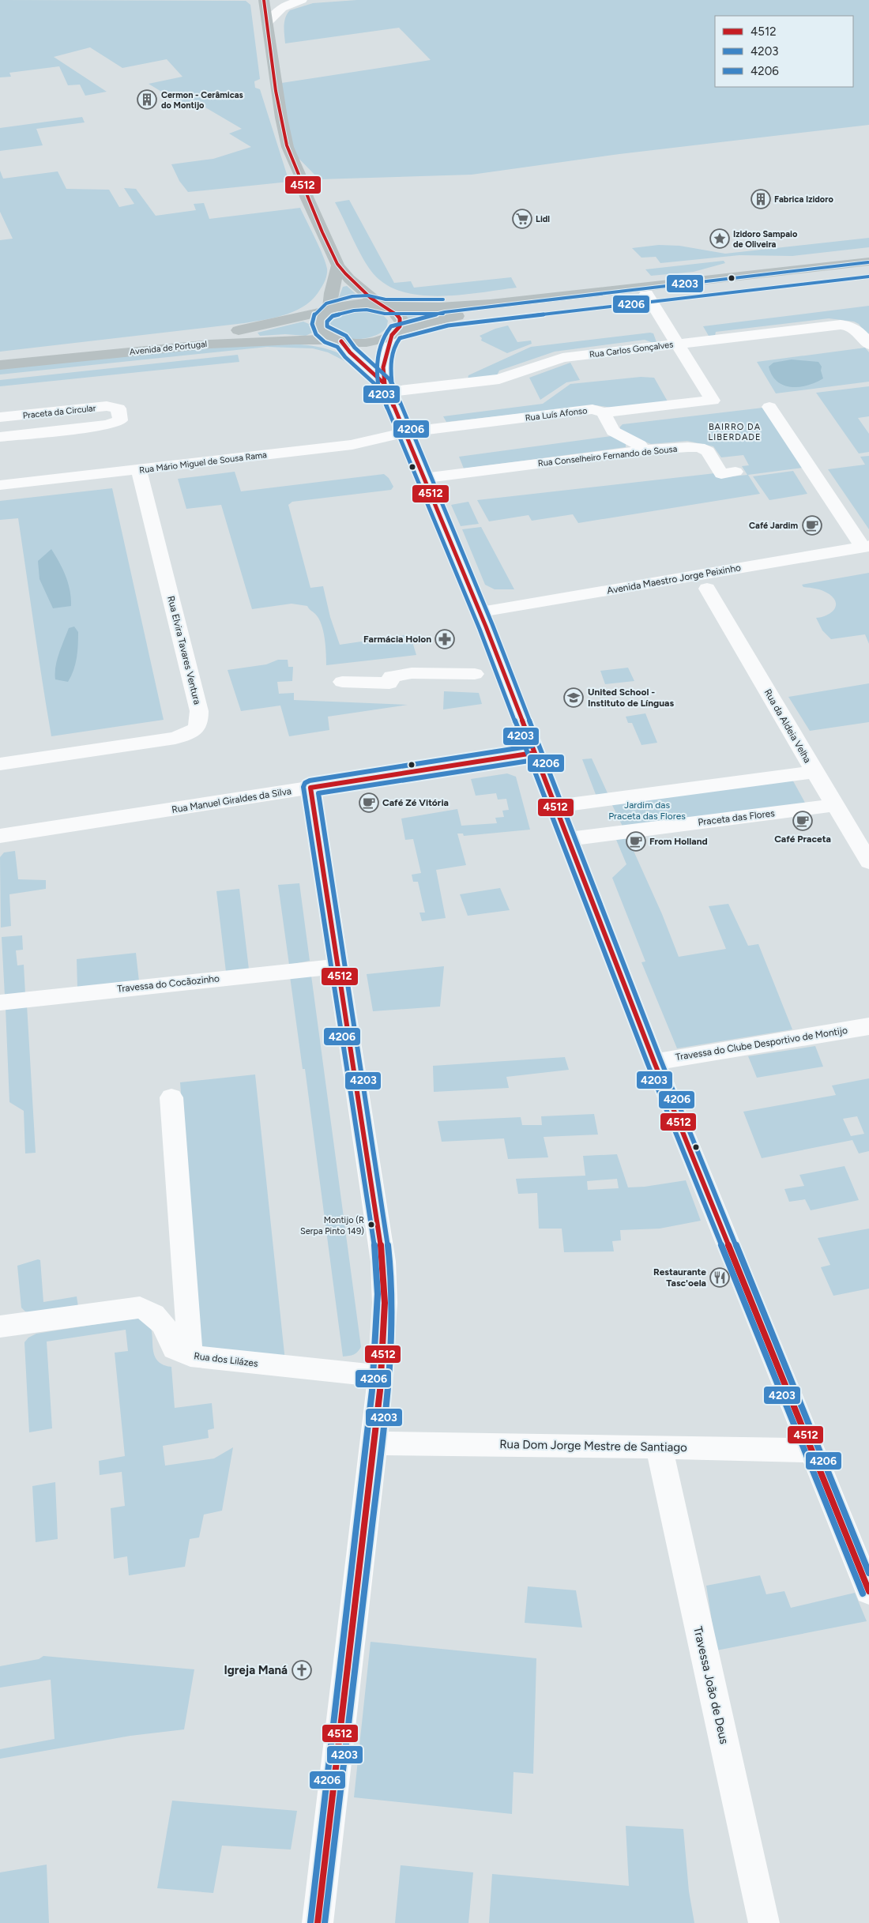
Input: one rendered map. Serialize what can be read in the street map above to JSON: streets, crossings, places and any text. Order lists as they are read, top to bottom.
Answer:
{
  "streets": {
    "main road": ["Avenida de Portugal"],
    "street": [
      "Rua Carlos Gonçalves",
      "Praceta da Circular",
      "Rua Luís Afonso",
      "Rua Conselheiro Fernando de Sousa",
      "Rua Mário Miguel de Sousa Rama",
      "Avenida Maestro Jorge Peixinho",
      "Rua Elvira Tavares Ventura",
      "Rua da Aldeia Velha",
      "Rua Manuel Giraldes da Silva",
      "Praceta das Flores",
      "Travessa do Cocãozinho",
      "Travessa do Clube Desportivo de Montijo",
      "Rua dos Lilázes",
      "Rua Dom Jorge Mestre de Santiago",
      "Travessa João de Deus"
    ]
  },
  "crossings": [
    ["Rua Carlos Gonçalves", "Rua Luís Afonso"],
    ["Rua Luís Afonso", "Rua Mário Miguel de Sousa Rama"],
    ["Rua Mário Miguel de Sousa Rama", "Rua Elvira Tavares Ventura"],
    ["Avenida Maestro Jorge Peixinho", "Rua da Aldeia Velha"],
    ["Rua da Aldeia Velha", "Praceta das Flores"],
    ["Rua Dom Jorge Mestre de Santiago", "Travessa João de Deus"]
  ],
  "districts": ["BAIRRO DA LIBERDADE"],
  "parks": ["Jardim das Praceta das Flores"],
  "places": {
    "building": ["Cermon - Cerâmicas do Montijo", "Fabrica Izidoro"],
    "supermarket": ["Lidl"],
    "place": ["Izidoro Sampaio de Oliveira"],
    "cafe": [
      "Café Jardim",
      "Café Zé Vitória",
      "Café Praceta",
      "From Holland"
    ],
    "pharmacy": ["Farmácia Holon"],
    "school or university": ["United School - Instituto de Línguas"],
    "other": ["Montijo (R Serpa Pinto 149)"],
    "restaurant": ["Restaurante Tasc'oela"],
    "church": ["Igreja Maná"]
  },
  "lines": ["transit line 4512", "transit line 4203", "transit line 4206"],
  "legend": ["4512", "4203", "4206"]
}
